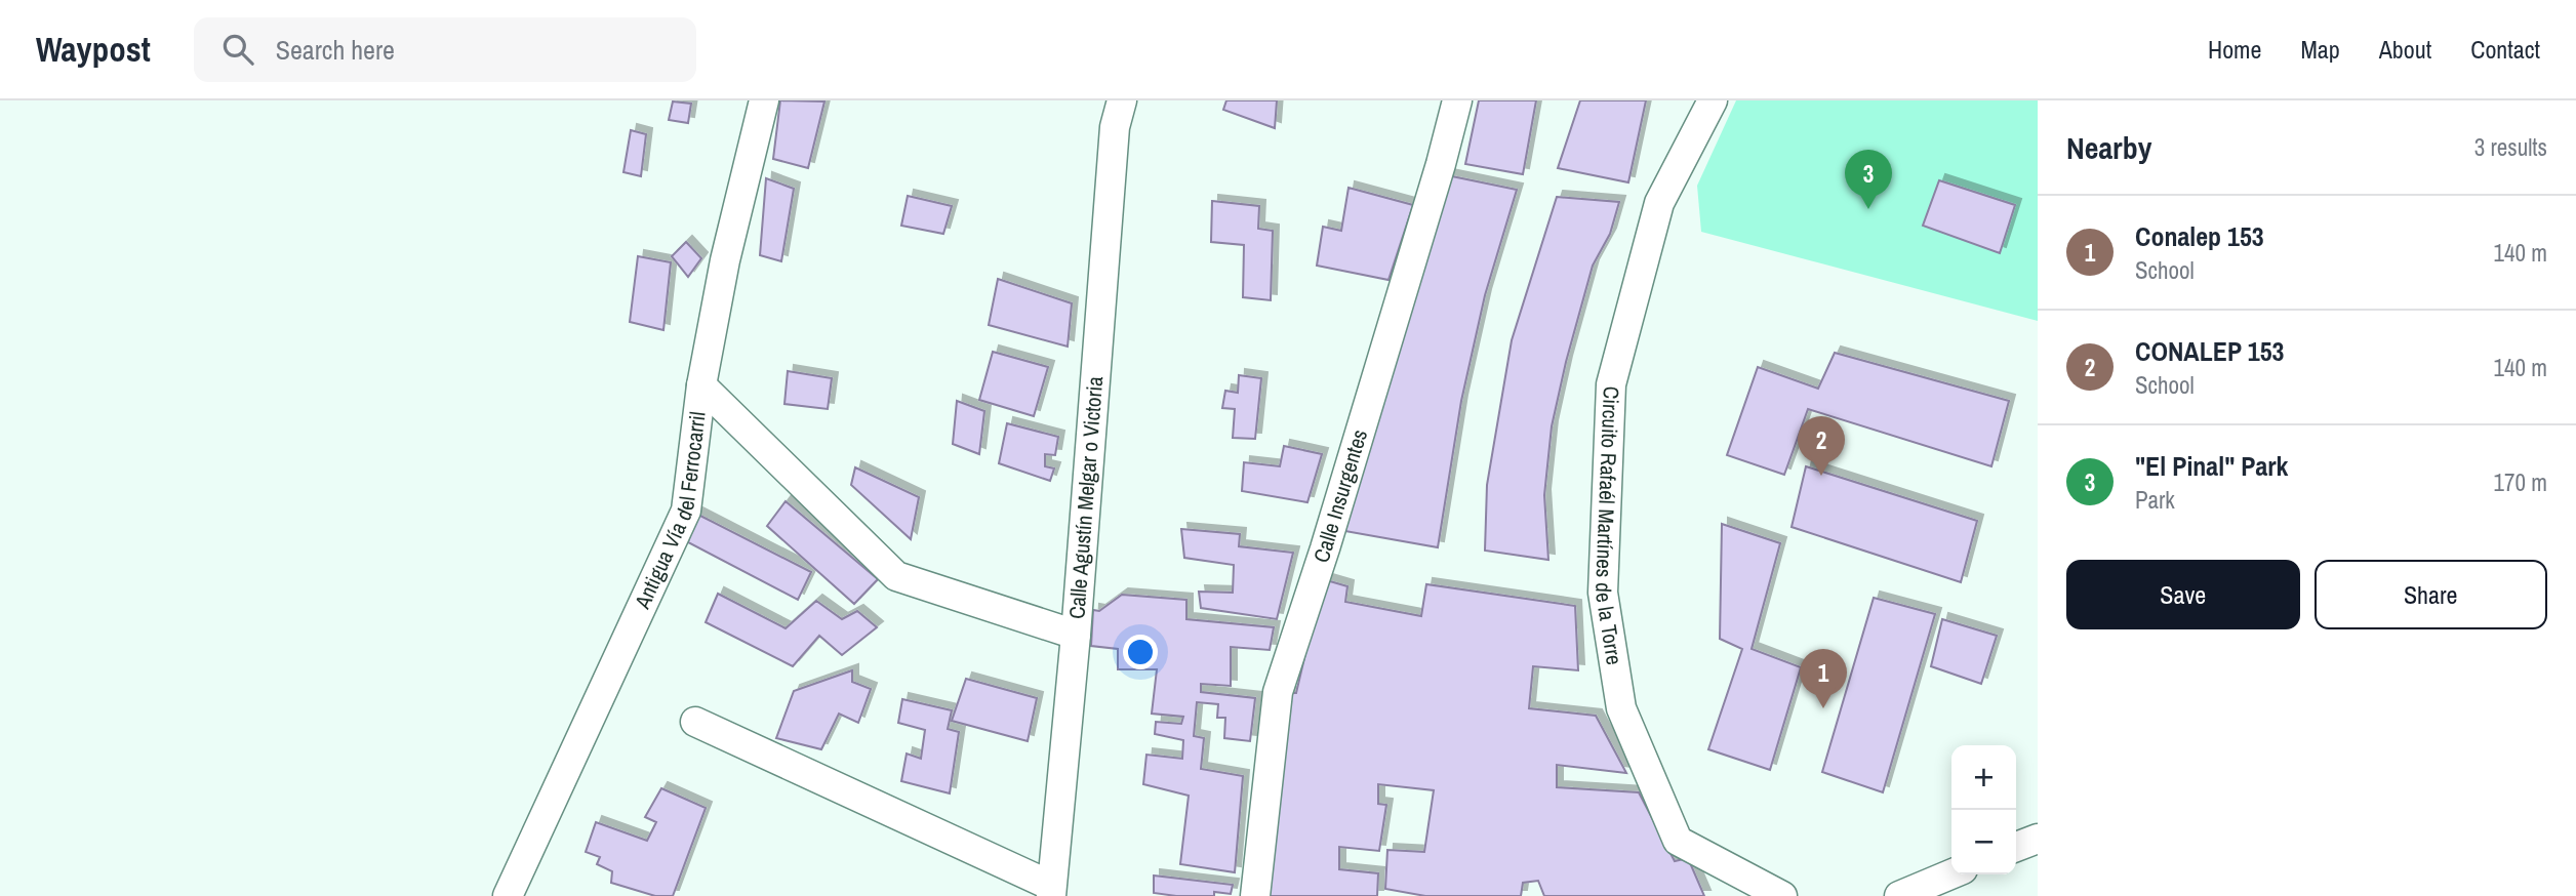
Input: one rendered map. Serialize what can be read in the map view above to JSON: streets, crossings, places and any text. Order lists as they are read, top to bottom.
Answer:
{
  "streets": {
    "street": [
      "Calle Insurgentes",
      "Calle Agustín Melgar o Victoria",
      "Antigua Vía del Ferrocarril",
      "Circuito Rafaél Martínes de la Torre"
    ]
  },
  "page": {
    "header": "Waypost",
    "search": "Search here",
    "nav": [
      "Home",
      "Map",
      "About",
      "Contact"
    ],
    "heading": ["Nearby", "3 results"],
    "pins": ["3", "2", "1"],
    "list": [
      {
        "mark": "1",
        "name": "Conalep 153",
        "note": "School",
        "value": "140 m"
      },
      {
        "mark": "2",
        "name": "CONALEP 153",
        "note": "School",
        "value": "140 m"
      },
      {
        "mark": "3",
        "name": "\"El Pinal\" Park",
        "note": "Park",
        "value": "170 m"
      }
    ],
    "buttons": ["Save", "Share"],
    "map_buttons": ["+", "−"]
  }
}
